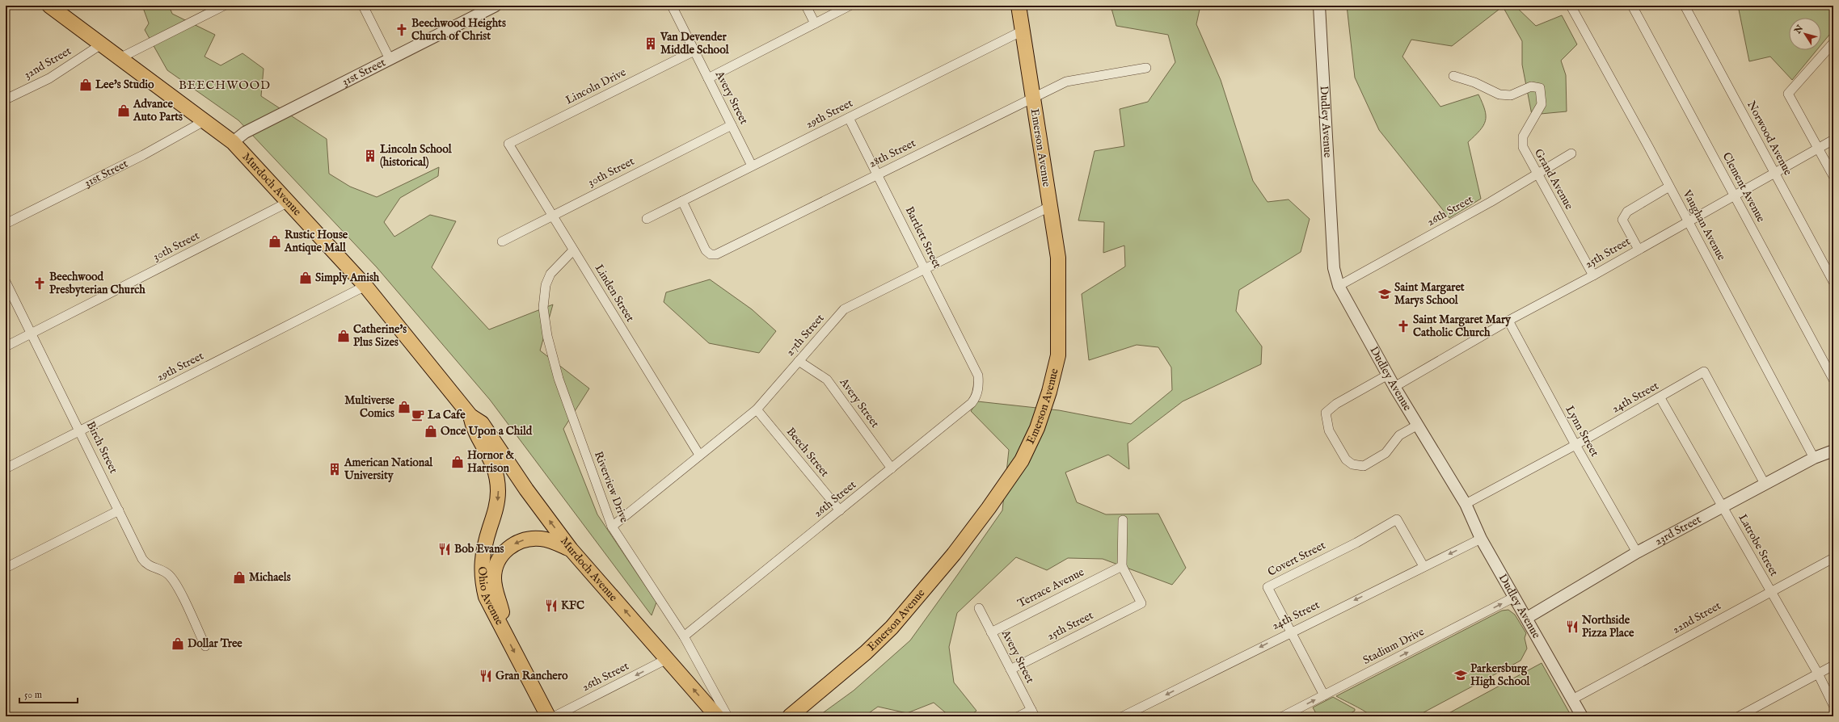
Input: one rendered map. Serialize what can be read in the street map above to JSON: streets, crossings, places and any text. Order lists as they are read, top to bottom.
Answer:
{
  "streets": {
    "main road": ["Emerson Avenue", "Murdoch Avenue", "Ohio Avenue"],
    "street": [
      "32nd Street",
      "31st Street",
      "Lincoln Drive",
      "Avery Street",
      "29th Street",
      "Dudley Avenue",
      "Norwood Avenue",
      "28th Street",
      "30th Street",
      "Grand Avenue",
      "Clement Avenue",
      "26th Street",
      "Vaughan Avenue",
      "Bartlett Street",
      "25th Street",
      "Linden Street",
      "27th Street",
      "24th Street",
      "Lynn Street",
      "Birch Street",
      "Beech Street",
      "Riverview Drive",
      "23rd Street",
      "Latrobe Street",
      "Covert Street",
      "Terrace Avenue",
      "22nd Street",
      "Stadium Drive"
    ]
  },
  "crossings": [
    ["32nd Street", "Murdoch Avenue"],
    ["31st Street", "Murdoch Avenue"],
    ["Lincoln Drive", "Avery Street"],
    ["Lincoln Drive", "Linden Street"],
    ["Avery Street", "29th Street"],
    ["Avery Street", "30th Street"],
    ["Avery Street", "26th Street"],
    ["Avery Street", "25th Street"],
    ["Avery Street", "27th Street"],
    ["Avery Street", "Terrace Avenue"],
    ["29th Street", "Emerson Avenue"],
    ["29th Street", "28th Street"],
    ["29th Street", "Murdoch Avenue"],
    ["29th Street", "Bartlett Street"],
    ["29th Street", "Birch Street"],
    ["Dudley Avenue", "26th Street"],
    ["Dudley Avenue", "25th Street"],
    ["Dudley Avenue", "24th Street"],
    ["Dudley Avenue", "23rd Street"],
    ["Dudley Avenue", "22nd Street"],
    ["Dudley Avenue", "Stadium Drive"],
    ["Norwood Avenue", "25th Street"],
    ["Emerson Avenue", "28th Street"],
    ["Emerson Avenue", "27th Street"],
    ["28th Street", "Bartlett Street"],
    ["30th Street", "Murdoch Avenue"],
    ["30th Street", "Linden Street"],
    ["30th Street", "Birch Street"],
    ["Grand Avenue", "26th Street"],
    ["Grand Avenue", "25th Street"],
    ["Murdoch Avenue", "26th Street"],
    ["Murdoch Avenue", "Ohio Avenue"],
    ["Clement Avenue", "25th Street"],
    ["26th Street", "Bartlett Street"],
    ["26th Street", "Beech Street"],
    ["26th Street", "Riverview Drive"],
    ["26th Street", "Ohio Avenue"],
    ["Vaughan Avenue", "25th Street"],
    ["Vaughan Avenue", "23rd Street"],
    ["Bartlett Street", "27th Street"],
    ["25th Street", "Lynn Street"],
    ["25th Street", "Terrace Avenue"],
    ["Linden Street", "27th Street"],
    ["Linden Street", "Riverview Drive"],
    ["27th Street", "Beech Street"],
    ["27th Street", "Riverview Drive"],
    ["24th Street", "Lynn Street"],
    ["24th Street", "23rd Street"],
    ["24th Street", "Latrobe Street"],
    ["24th Street", "Covert Street"],
    ["Lynn Street", "23rd Street"],
    ["23rd Street", "Latrobe Street"],
    ["Latrobe Street", "22nd Street"],
    ["Covert Street", "Stadium Drive"]
  ],
  "one_way": ["24th Street", "Ohio Avenue", "Stadium Drive"],
  "districts": ["BEECHWOOD"],
  "places": {
    "church": ["Beechwood Heights Church of Christ", "Beechwood Presbyterian Church", "Saint Margaret Mary Catholic Church"],
    "building": ["Van Devender Middle School", "Lincoln School (historical)", "American National University"],
    "shop": [
      "Lee's Studio",
      "Advance Auto Parts",
      "Rustic House Antique Mall",
      "Simply Amish",
      "Catherine's Plus Sizes",
      "Multiverse Comics",
      "Once Upon a Child",
      "Hornor & Harrison",
      "Michaels",
      "Dollar Tree"
    ],
    "school or university": ["Saint Margaret Marys School", "Parkersburg High School"],
    "cafe": ["La Cafe"],
    "restaurant": [
      "Bob Evans",
      "KFC",
      "Northside Pizza Place",
      "Gran Ranchero"
    ]
  },
  "scale_bar": "50 m",
  "north": "top left"
}
